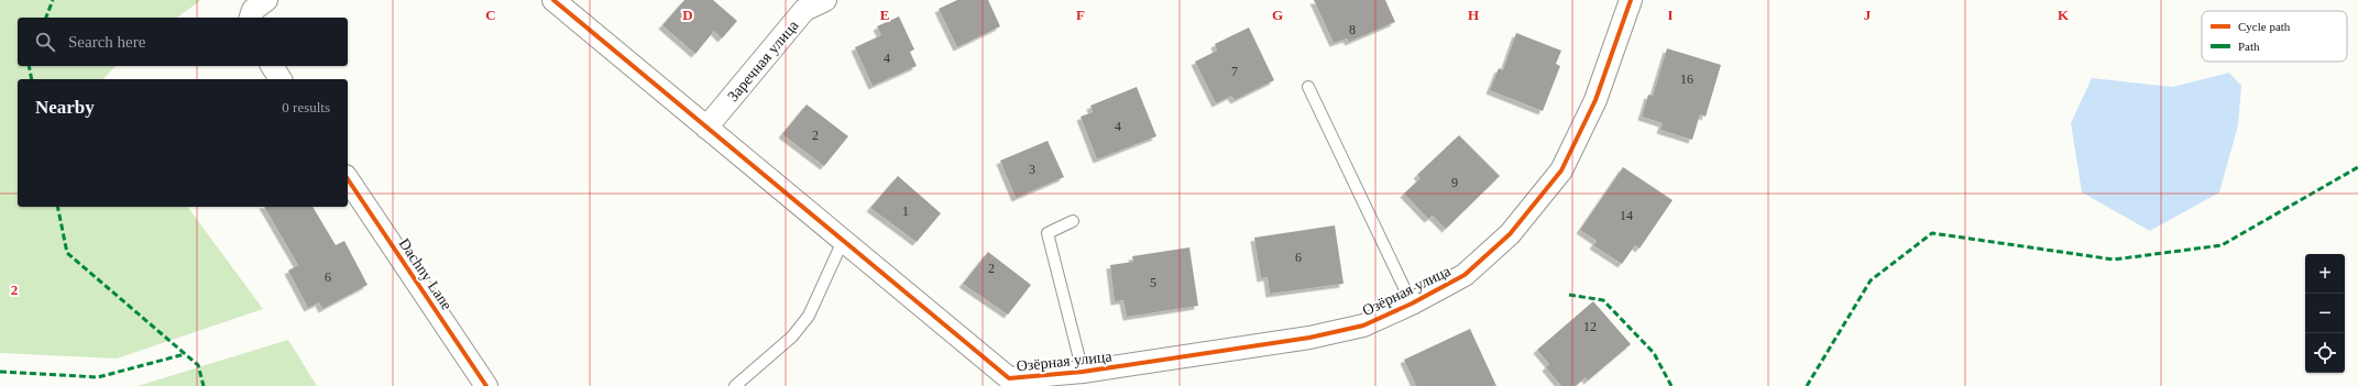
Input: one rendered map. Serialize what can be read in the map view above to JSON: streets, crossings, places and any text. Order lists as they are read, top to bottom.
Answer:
{
  "streets": {
    "street": ["Заречная улица", "Dachny Lane", "Озёрная улица"]
  },
  "house_numbers": [
    "8",
    "4",
    "7",
    "16",
    "4",
    "2",
    "3",
    "9",
    "1",
    "14",
    "6",
    "2",
    "6",
    "5",
    "12"
  ],
  "legend": ["Cycle path", "Path"],
  "page": {
    "search": "Search here",
    "heading": ["Nearby", "0 results"],
    "map_buttons": ["+", "−"]
  },
  "grid": {
    "columns": [
      "C",
      "D",
      "E",
      "F",
      "G",
      "H",
      "I",
      "J",
      "K"
    ],
    "rows": ["2"]
  }
}
